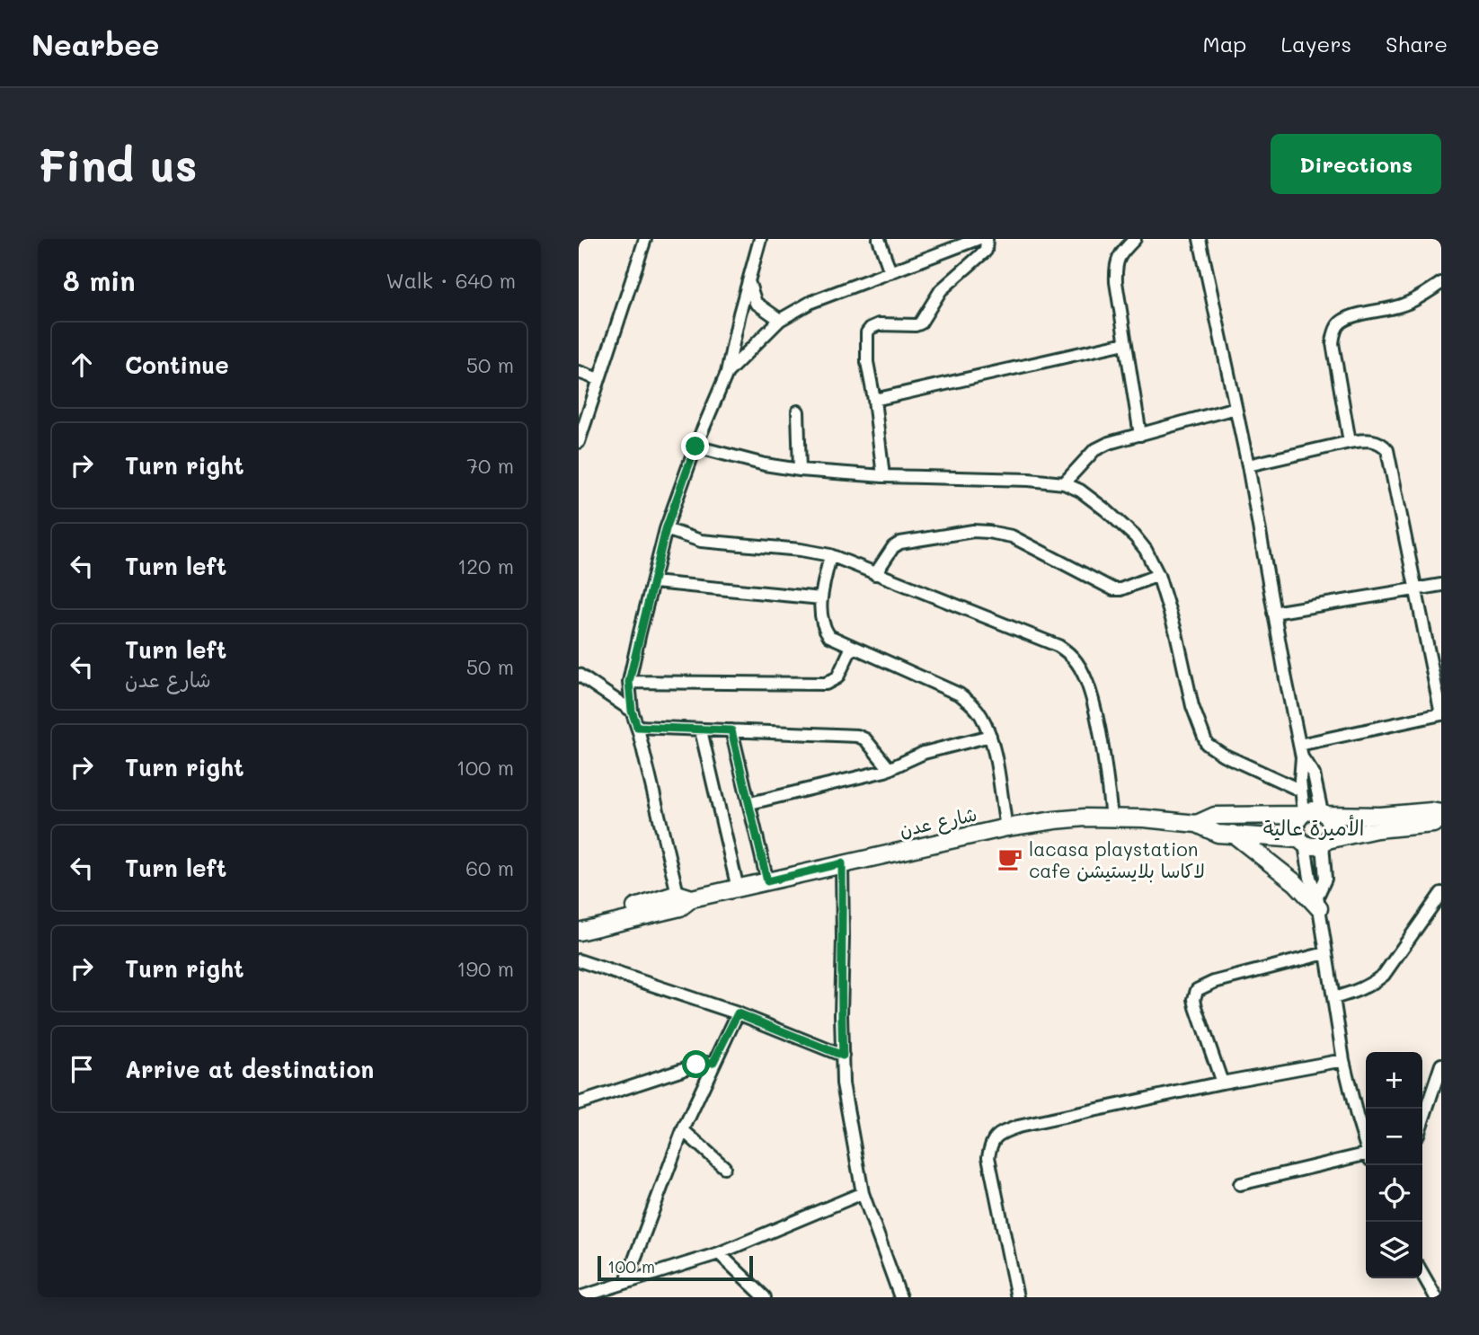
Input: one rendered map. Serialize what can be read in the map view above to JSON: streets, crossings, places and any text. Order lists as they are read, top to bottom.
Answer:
{
  "streets": {
    "street": ["شارع عدن"]
  },
  "districts": ["الأميرة عالية"],
  "places": {
    "cafe": ["lacasa playstation cafe لاكاسا بلايستيشن"]
  },
  "scale_bar": "100 m",
  "page": {
    "header": "Nearbee",
    "nav": ["Map", "Layers", "Share"],
    "buttons": "Directions",
    "title": "Find us",
    "heading": ["8 min", "Walk · 640 m"],
    "list": [
      ["Continue", "50 m"],
      ["Turn right", "70 m"],
      ["Turn left", "120 m"],
      ["Turn left", "شارع عدن", "50 m"],
      ["Turn right", "100 m"],
      ["Turn left", "60 m"],
      ["Turn right", "190 m"],
      "Arrive at destination"
    ],
    "map_buttons": ["+", "−"],
    "scale": "100 m"
  }
}
